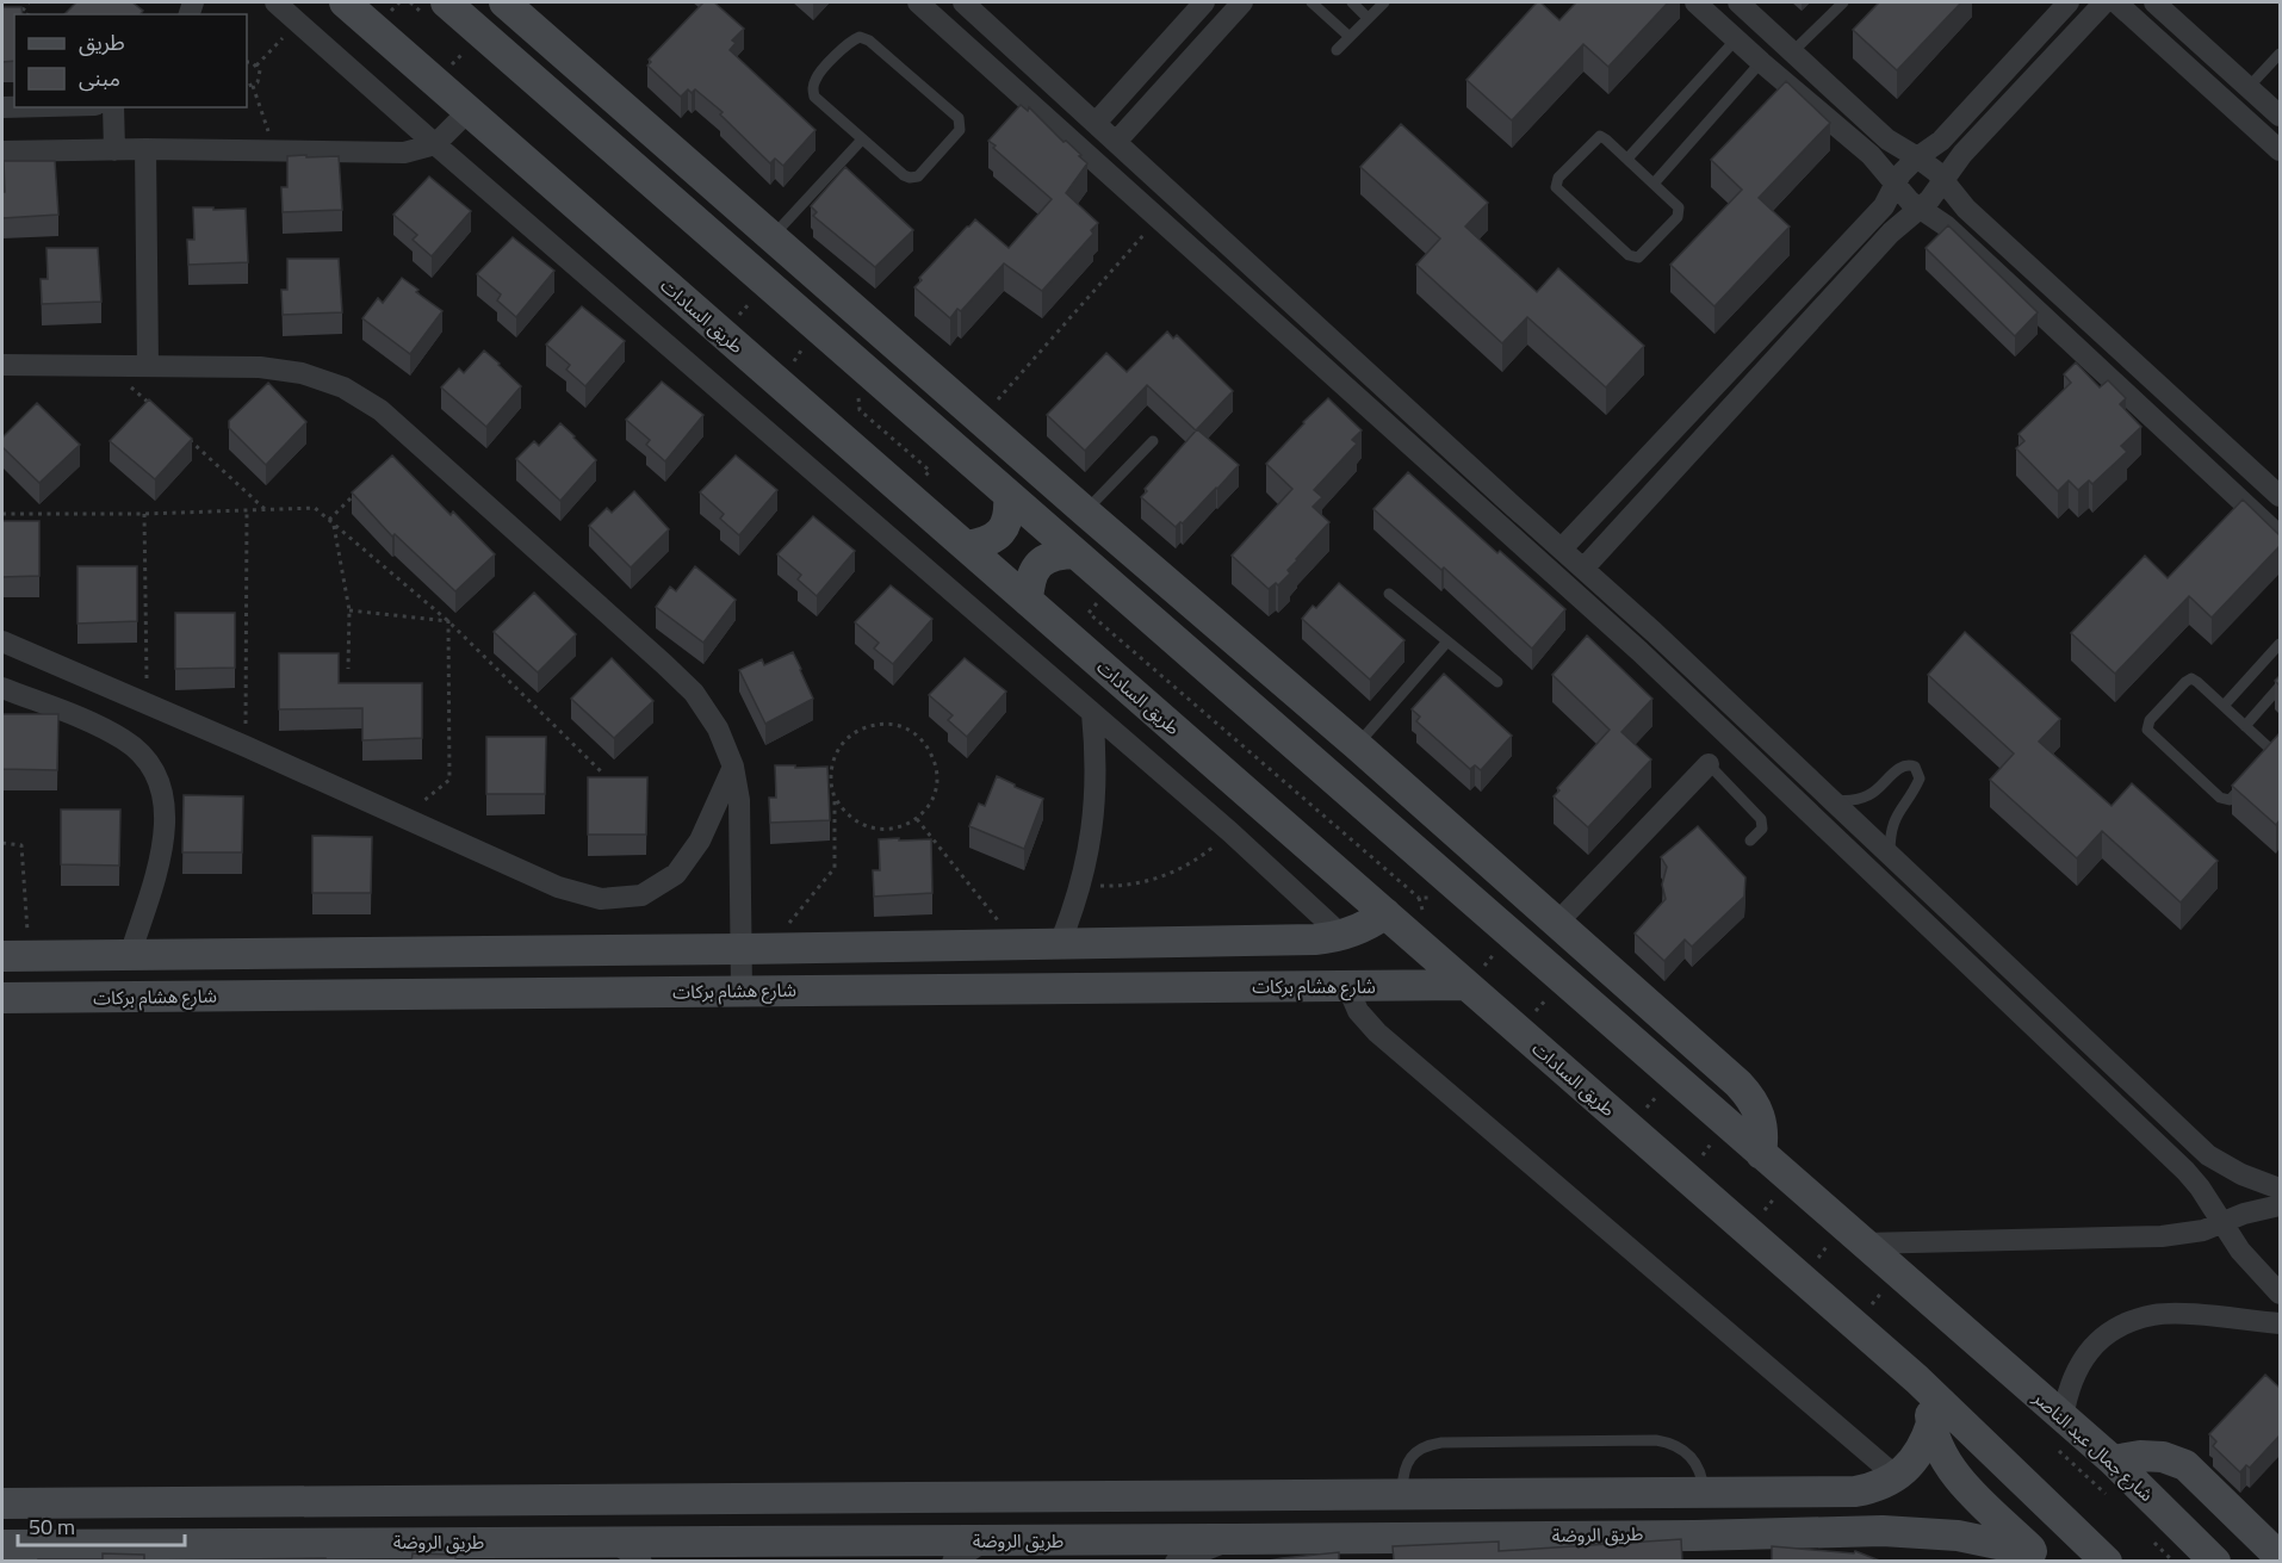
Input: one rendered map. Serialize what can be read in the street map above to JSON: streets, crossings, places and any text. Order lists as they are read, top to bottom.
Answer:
{
  "streets": {
    "street": [
      "طريق السادات",
      "شارع هشام بركات",
      "شارع جمال عبد الناصر",
      "طريق الروضة"
    ]
  },
  "crossings": [
    ["طريق السادات", "شارع هشام بركات"]
  ],
  "legend": ["طريق", "مبنى"],
  "scale_bar": "50 m"
}
